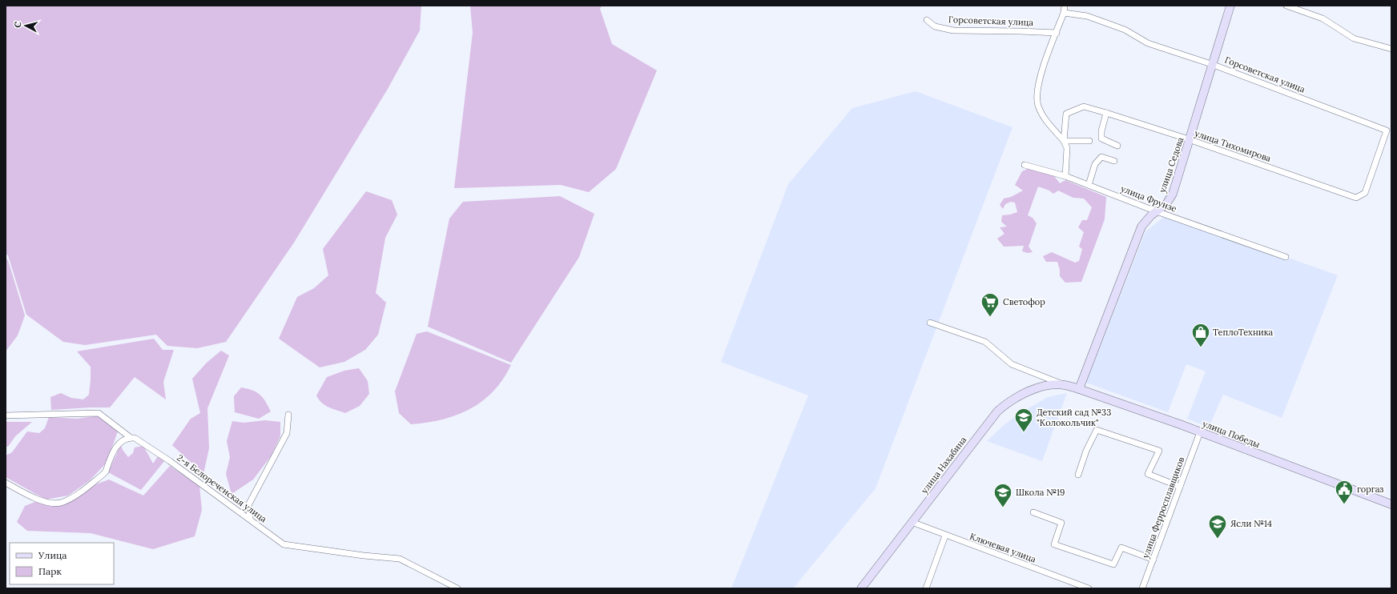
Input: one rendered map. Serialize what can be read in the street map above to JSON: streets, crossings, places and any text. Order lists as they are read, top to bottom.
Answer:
{
  "streets": {
    "main road": ["улица Седова", "улица Победы", "улица Нахабина"],
    "street": [
      "Горсоветская улица",
      "улица Тихомирова",
      "улица Фрунзе",
      "2-я Белореченская улица",
      "улица Ферросплавщиков",
      "Ключевая улица"
    ]
  },
  "crossings": [
    ["Горсоветская улица", "улица Тихомирова"],
    ["Горсоветская улица", "улица Седова"],
    ["улица Тихомирова", "улица Седова"],
    ["улица Седова", "улица Фрунзе"],
    ["улица Седова", "улица Победы"],
    ["улица Победы", "улица Нахабина"],
    ["улица Победы", "улица Ферросплавщиков"],
    ["улица Нахабина", "Ключевая улица"]
  ],
  "places": {
    "supermarket": ["Светофор"],
    "shop": ["ТеплоТехника"],
    "school or university": ["Детский сад №33 \"Колокольчик\"", "Школа №19", "Ясли №14"],
    "public building": ["горгаз"]
  },
  "legend": ["Улица", "Парк"],
  "north": "left"
}
